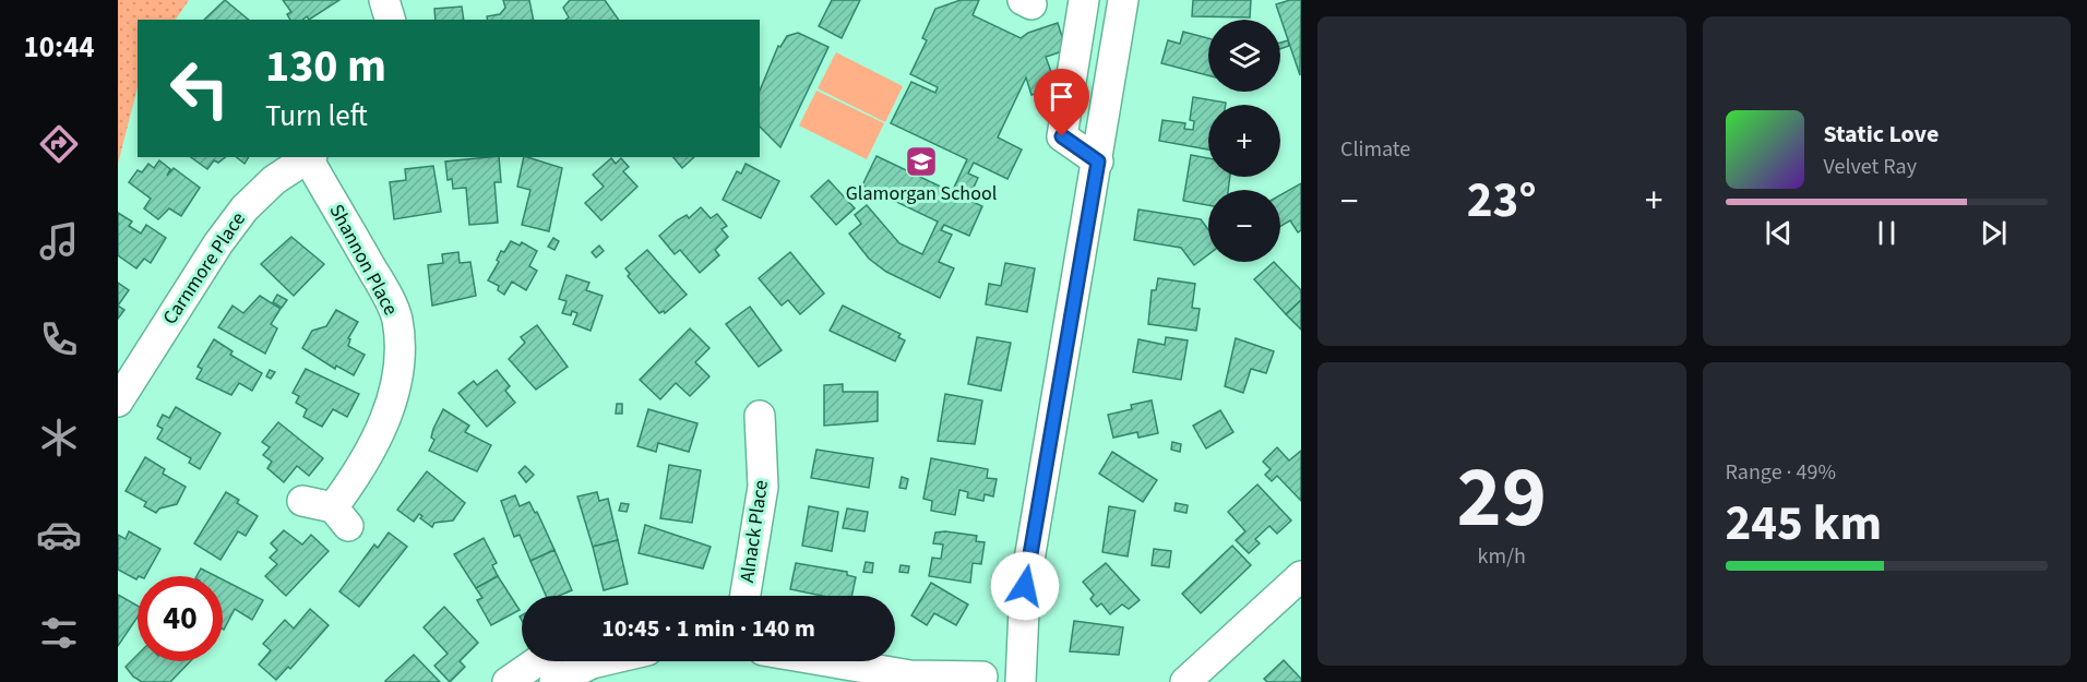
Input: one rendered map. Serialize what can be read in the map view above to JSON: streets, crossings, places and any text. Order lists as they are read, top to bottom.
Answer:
{
  "streets": {
    "street": ["Shannon Place", "Carnmore Place", "Alnack Place"]
  },
  "crossings": [
    ["Shannon Place", "Carnmore Place"]
  ],
  "places": {
    "school or university": ["Glamorgan School"]
  },
  "page": {
    "tabs": "10:44",
    "tile": [
      "Climate",
      ["29", "km/h"],
      ["Range · 49%", "245 km"]
    ],
    "map_buttons": ["+", "−"],
    "turn": ["130 m", "Turn left"],
    "song": ["Static Love", "Velvet Ray"],
    "heat": ["−", "23°", "+"],
    "limit": "40",
    "trip": "10:45 · 1 min · 140 m"
  }
}
